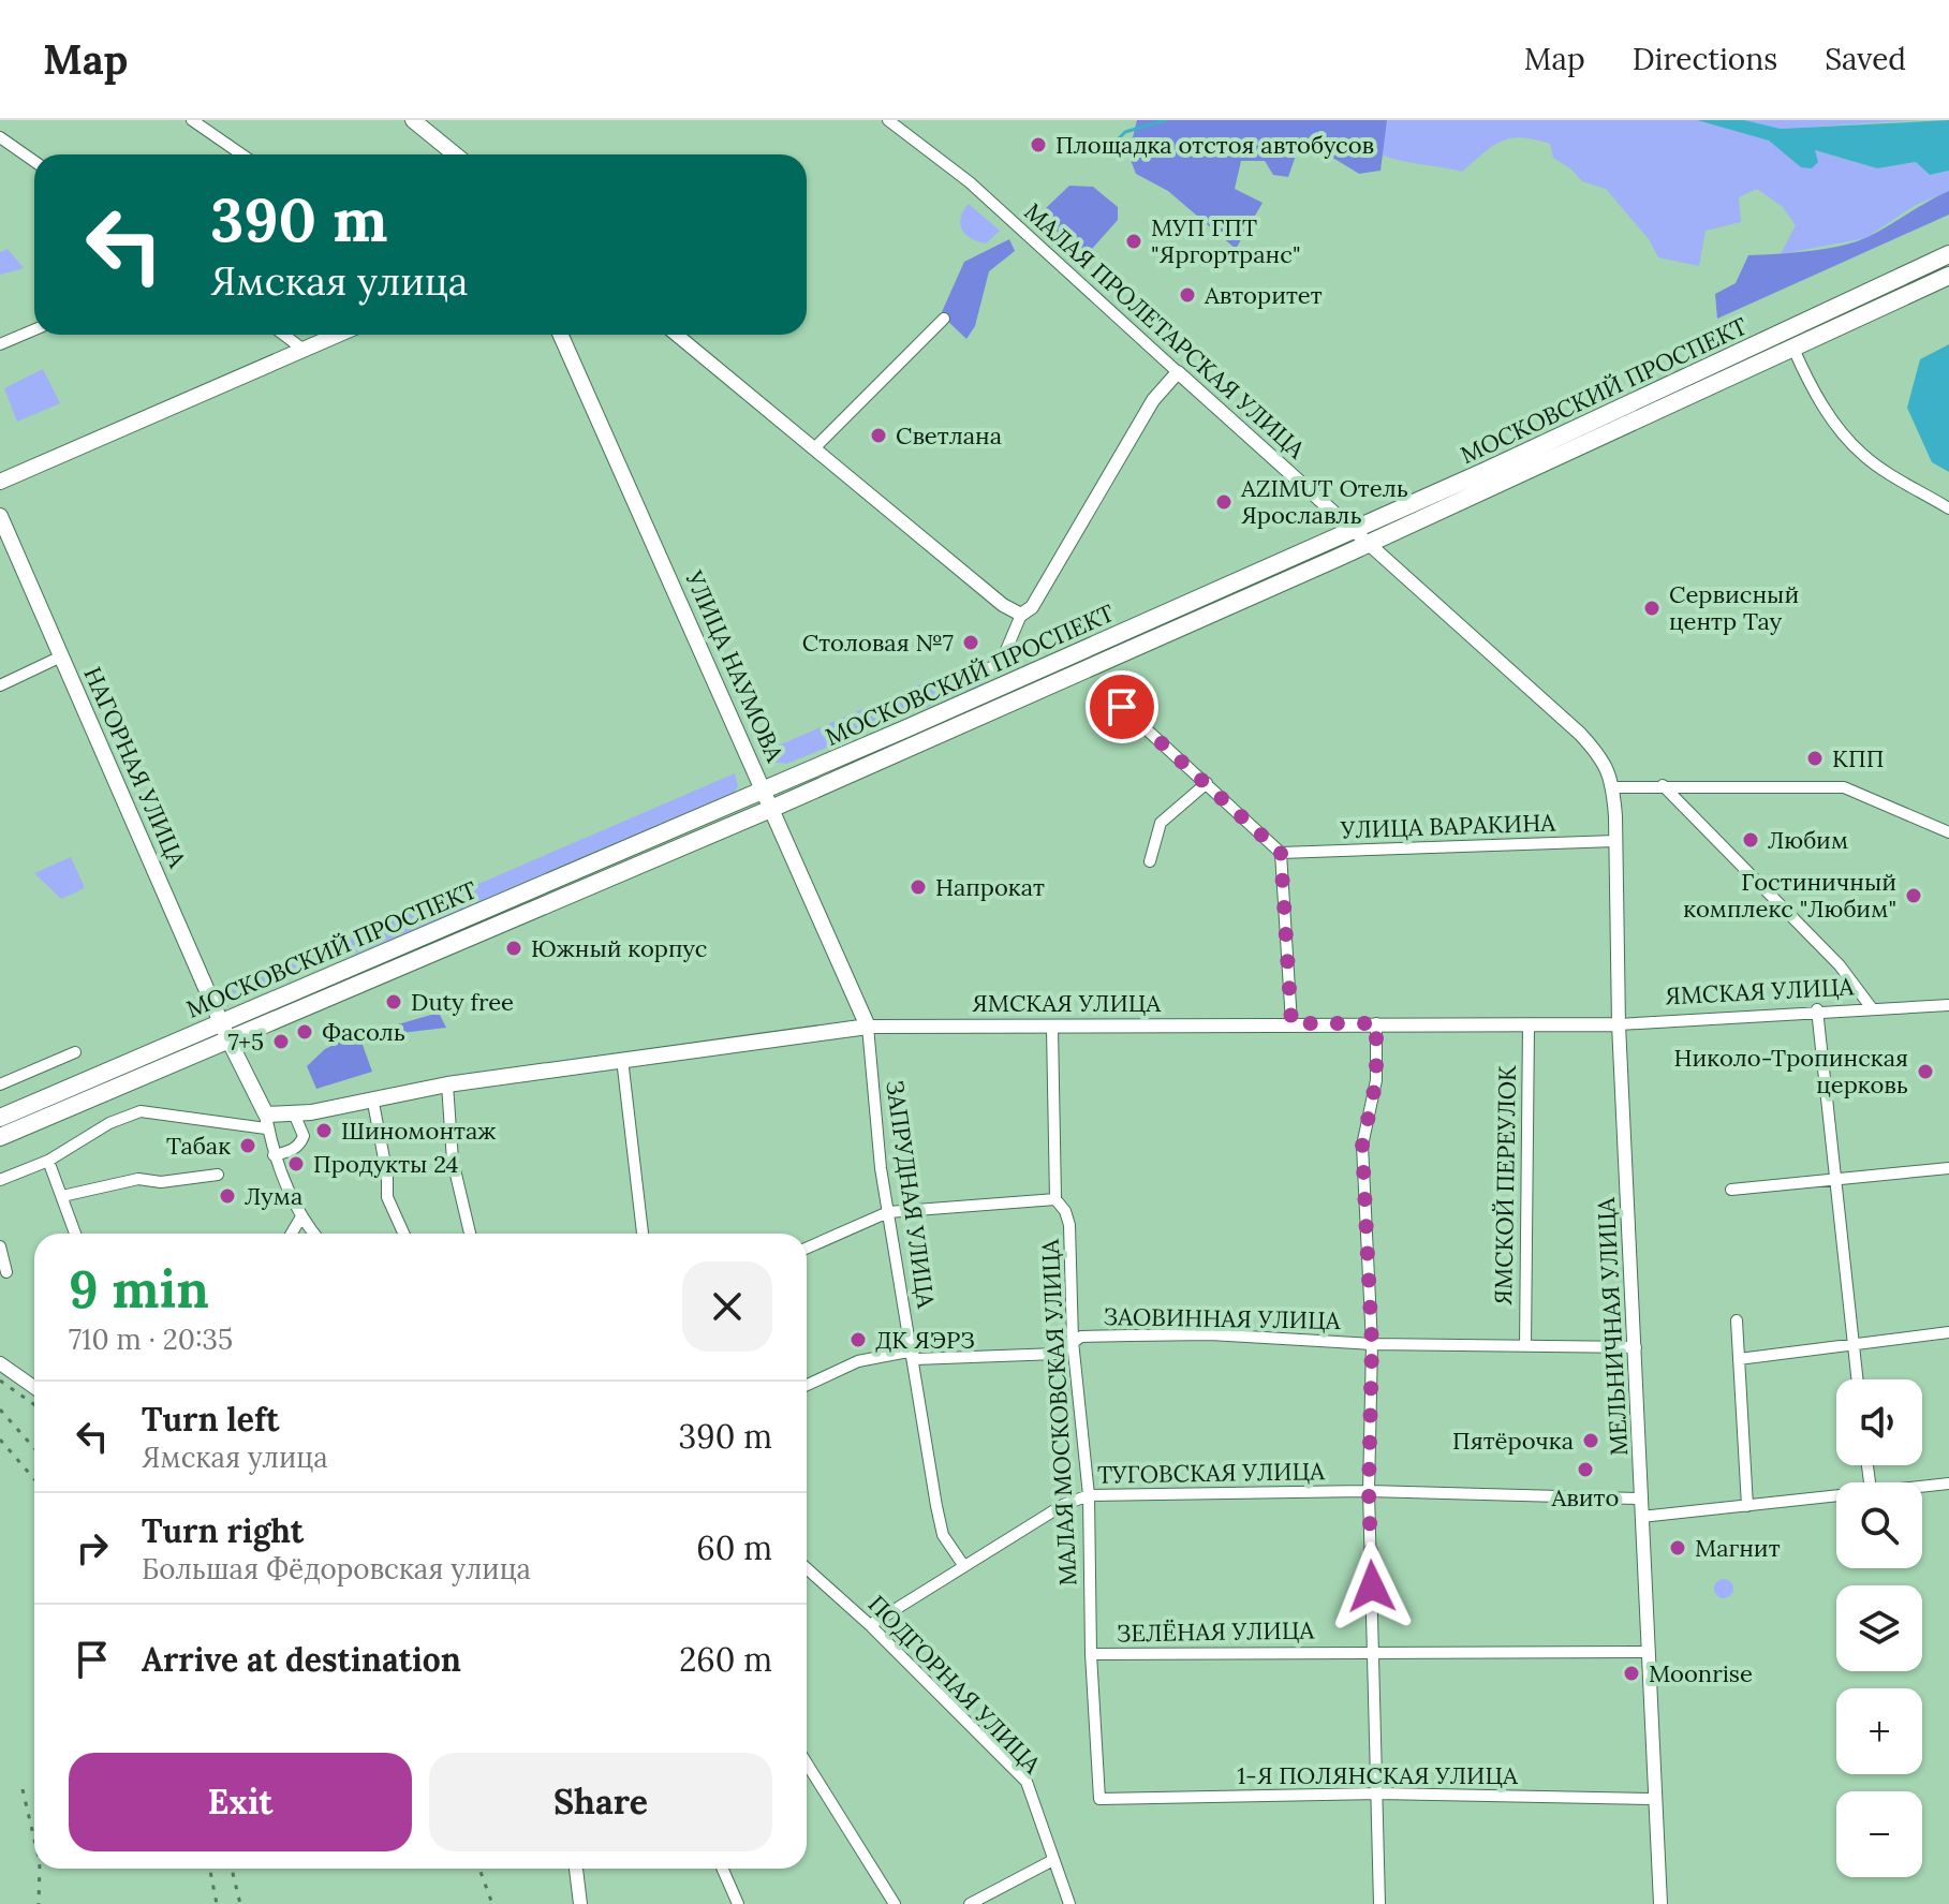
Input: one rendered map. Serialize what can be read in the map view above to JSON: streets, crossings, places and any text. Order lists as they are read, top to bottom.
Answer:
{
  "streets": {
    "main road": [
      "МОСКОВСКИЙ ПРОСПЕКТ",
      "УЛИЦА НАУМОВА",
      "НАГОРНАЯ УЛИЦА",
      "ЯМСКАЯ УЛИЦА"
    ],
    "street": [
      "МАЛАЯ ПРОЛЕТАРСКАЯ УЛИЦА",
      "УЛИЦА ВАРАКИНА",
      "ЯМСКОЙ ПЕРЕУЛОК",
      "ЗАПРУДНАЯ УЛИЦА",
      "ЗАОВИННАЯ УЛИЦА",
      "МЕЛЬНИЧНАЯ УЛИЦА",
      "МАЛАЯ МОСКОВСКАЯ УЛИЦА",
      "ТУГОВСКАЯ УЛИЦА",
      "ЗЕЛЁНАЯ УЛИЦА",
      "ПОДГОРНАЯ УЛИЦА",
      "1-Я ПОЛЯНСКАЯ УЛИЦА"
    ]
  },
  "crossings": [
    ["МАЛАЯ ПРОЛЕТАРСКАЯ УЛИЦА", "МОСКОВСКИЙ ПРОСПЕКТ"],
    ["МАЛАЯ ПРОЛЕТАРСКАЯ УЛИЦА", "МЕЛЬНИЧНАЯ УЛИЦА"],
    ["МОСКОВСКИЙ ПРОСПЕКТ", "УЛИЦА НАУМОВА"],
    ["МОСКОВСКИЙ ПРОСПЕКТ", "НАГОРНАЯ УЛИЦА"],
    ["УЛИЦА НАУМОВА", "ЯМСКАЯ УЛИЦА"],
    ["УЛИЦА НАУМОВА", "ЗАПРУДНАЯ УЛИЦА"],
    ["НАГОРНАЯ УЛИЦА", "ЯМСКАЯ УЛИЦА"],
    ["УЛИЦА ВАРАКИНА", "МЕЛЬНИЧНАЯ УЛИЦА"],
    ["ЯМСКАЯ УЛИЦА", "ЯМСКОЙ ПЕРЕУЛОК"],
    ["ЯМСКАЯ УЛИЦА", "ЗАПРУДНАЯ УЛИЦА"],
    ["ЯМСКАЯ УЛИЦА", "МЕЛЬНИЧНАЯ УЛИЦА"],
    ["ЯМСКАЯ УЛИЦА", "МАЛАЯ МОСКОВСКАЯ УЛИЦА"],
    ["ЯМСКОЙ ПЕРЕУЛОК", "ЗАОВИННАЯ УЛИЦА"],
    ["ЗАПРУДНАЯ УЛИЦА", "ЗАОВИННАЯ УЛИЦА"],
    ["ЗАПРУДНАЯ УЛИЦА", "ТУГОВСКАЯ УЛИЦА"],
    ["ЗАОВИННАЯ УЛИЦА", "МЕЛЬНИЧНАЯ УЛИЦА"],
    ["ЗАОВИННАЯ УЛИЦА", "МАЛАЯ МОСКОВСКАЯ УЛИЦА"],
    ["МЕЛЬНИЧНАЯ УЛИЦА", "ТУГОВСКАЯ УЛИЦА"],
    ["МЕЛЬНИЧНАЯ УЛИЦА", "ЗЕЛЁНАЯ УЛИЦА"],
    ["МЕЛЬНИЧНАЯ УЛИЦА", "1-Я ПОЛЯНСКАЯ УЛИЦА"],
    ["МАЛАЯ МОСКОВСКАЯ УЛИЦА", "ТУГОВСКАЯ УЛИЦА"],
    ["МАЛАЯ МОСКОВСКАЯ УЛИЦА", "ЗЕЛЁНАЯ УЛИЦА"],
    ["МАЛАЯ МОСКОВСКАЯ УЛИЦА", "1-Я ПОЛЯНСКАЯ УЛИЦА"],
    ["ТУГОВСКАЯ УЛИЦА", "ПОДГОРНАЯ УЛИЦА"]
  ],
  "places": [
    "Площадка отстоя автобусов",
    "МУП ГПТ \"Яргортранс\"",
    "Авторитет",
    "Светлана",
    "AZIMUT Отель Ярославль",
    "Сервисный центр Тау",
    "Столовая №7",
    "КПП",
    "Любим",
    "Напрокат",
    "Гостиничный комплекс \"Любим\"",
    "Южный корпус",
    "Duty free",
    "Фасоль",
    "7+5",
    "Николо-Тропинская церковь",
    "Шиномонтаж",
    "Табак",
    "Продукты 24",
    "Лума",
    "ДК ЯЭРЗ",
    "Пятёрочка",
    "Авито",
    "Магнит",
    "Moonrise"
  ],
  "page": {
    "header": "Map",
    "nav": ["Map", "Directions", "Saved"],
    "turn": ["390 m", "Ямская улица"],
    "heading": ["9 min", "710 m · 20:35"],
    "map_buttons": ["+", "−"],
    "list": [
      {
        "name": "Turn left",
        "note": "Ямская улица",
        "value": "390 m"
      },
      {
        "name": "Turn right",
        "note": "Большая Фёдоровская улица",
        "value": "60 m"
      },
      {
        "name": "Arrive at destination",
        "value": "260 m"
      }
    ],
    "buttons": ["Exit", "Share"]
  }
}
